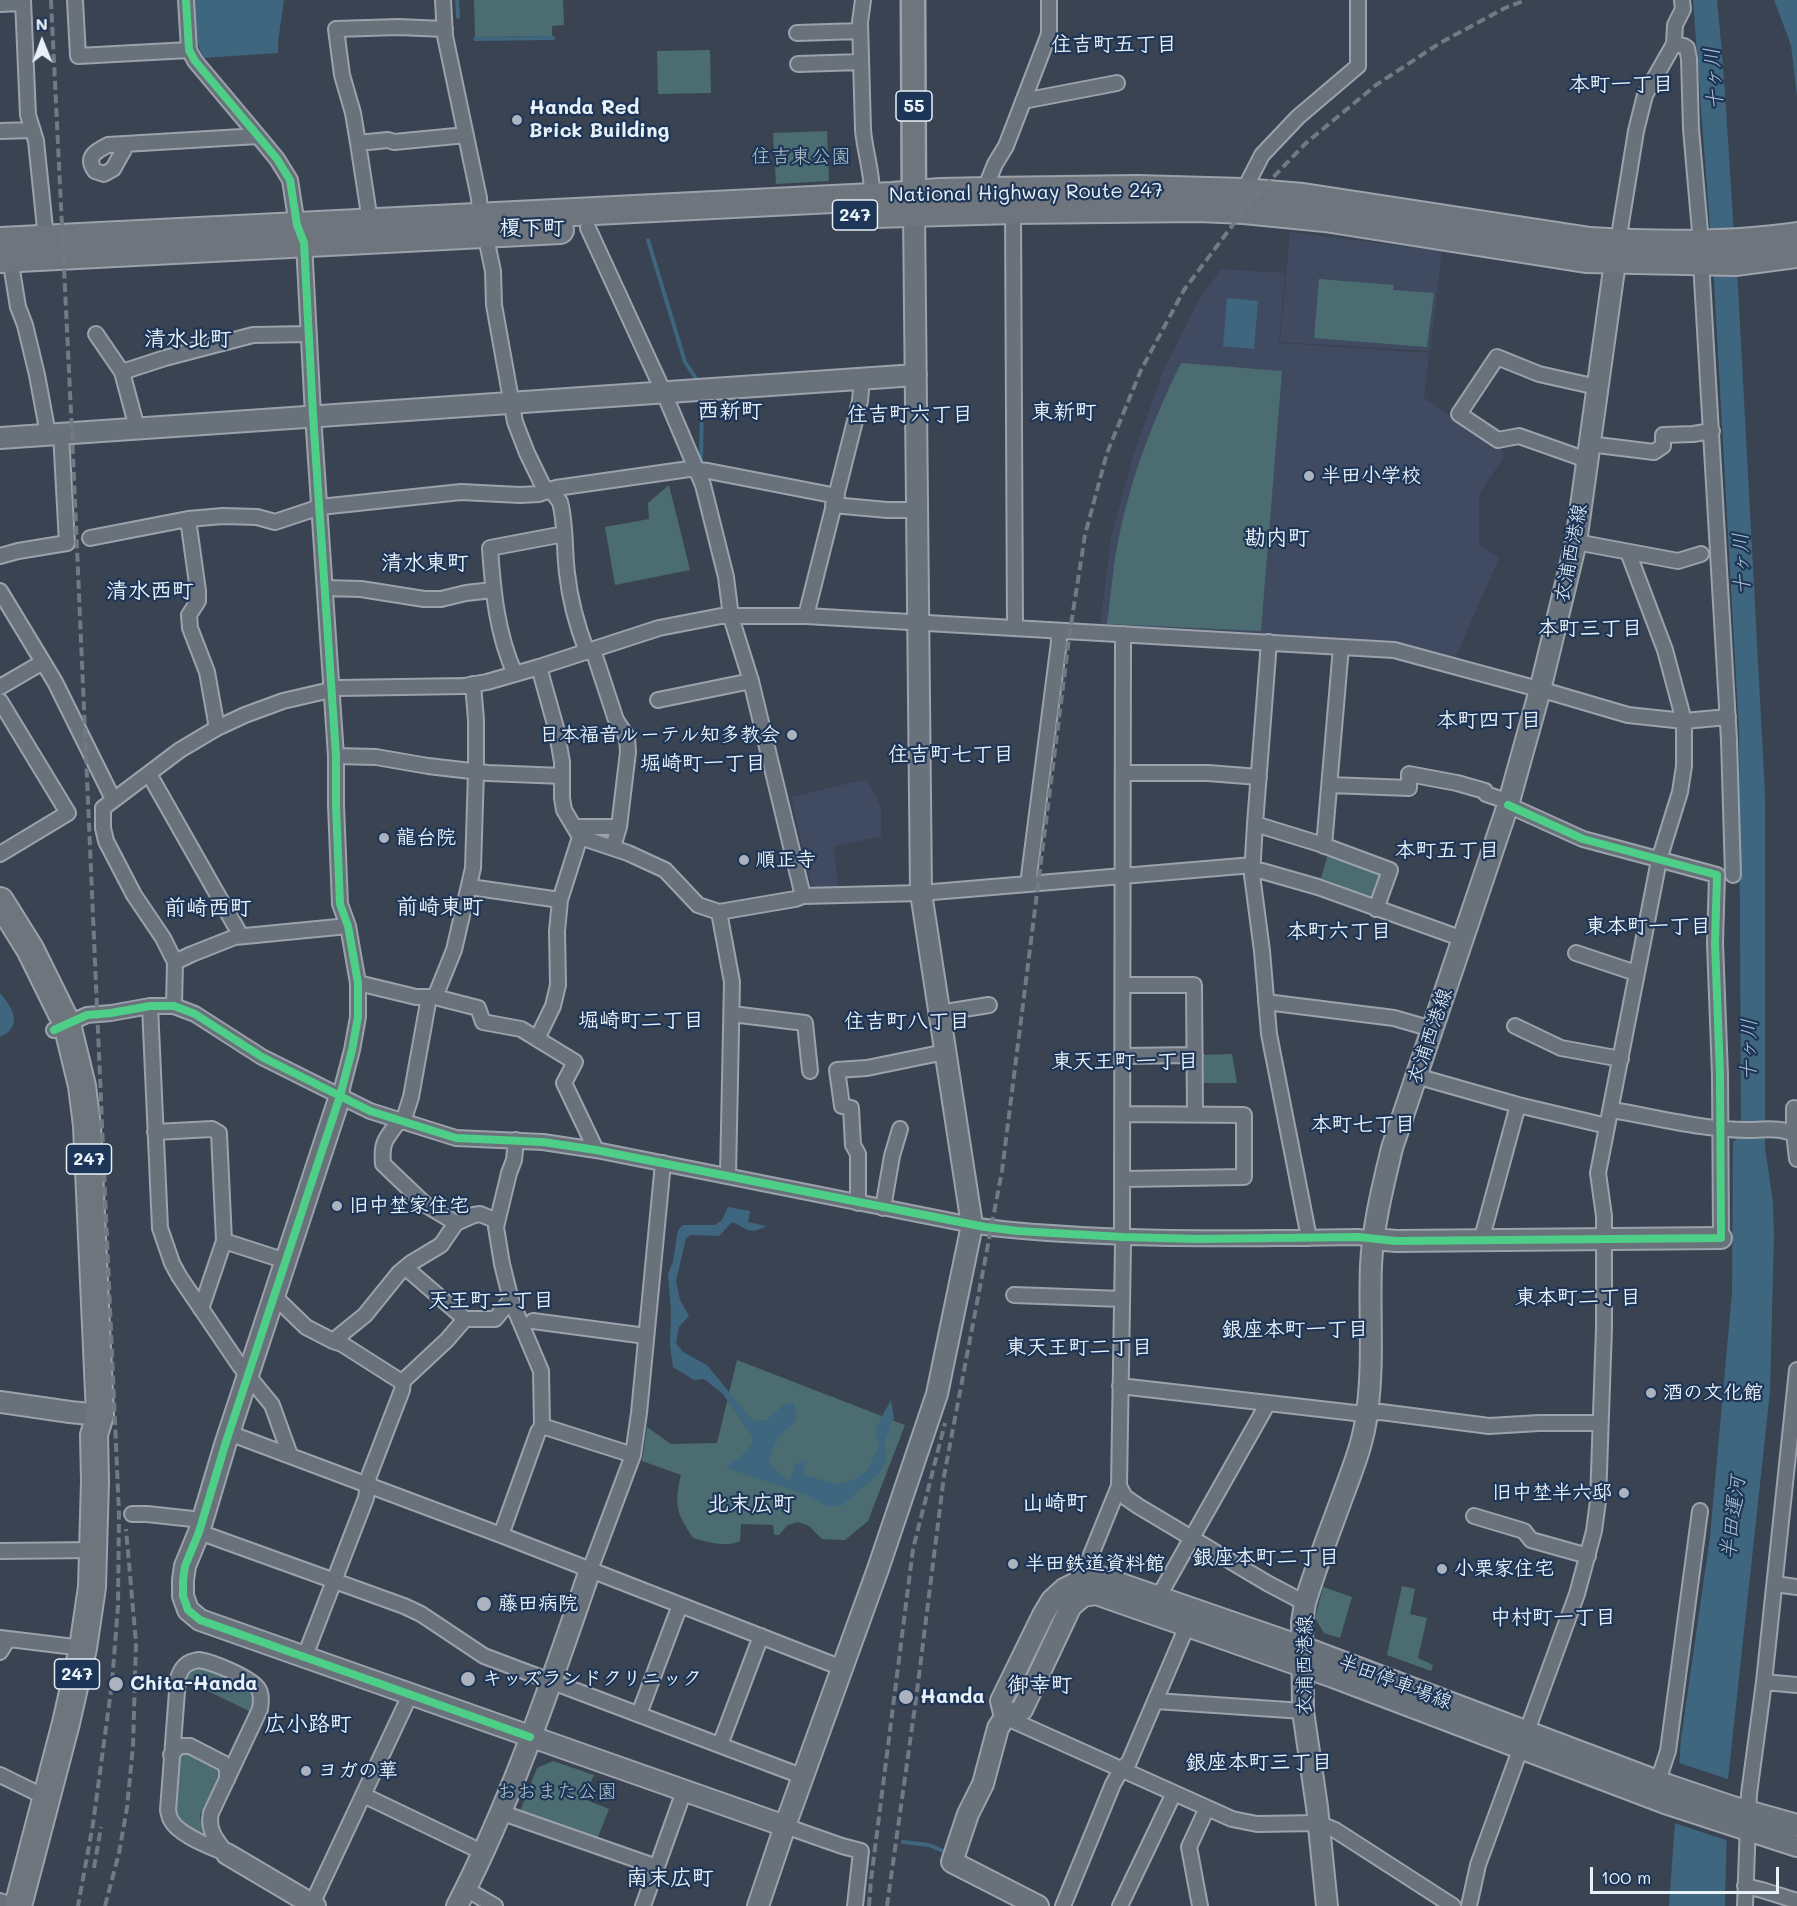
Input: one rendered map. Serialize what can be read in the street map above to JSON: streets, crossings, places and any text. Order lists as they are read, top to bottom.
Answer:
{
  "streets": {
    "highway": ["National Highway Route 247", "247"],
    "main road": ["55", "衣浦西港線", "半田停車場線"]
  },
  "crossings": [
    ["55", "National Highway Route 247"],
    ["National Highway Route 247", "衣浦西港線"],
    ["衣浦西港線", "半田停車場線"]
  ],
  "districts": [
    "住吉町五丁目",
    "本町一丁目",
    "榎下町",
    "清水北町",
    "西新町",
    "東新町",
    "住吉町六丁目",
    "勘内町",
    "清水東町",
    "清水西町",
    "本町三丁目",
    "本町四丁目",
    "住吉町七丁目",
    "堀崎町一丁目",
    "本町五丁目",
    "前崎東町",
    "前崎西町",
    "東本町一丁目",
    "本町六丁目",
    "堀崎町二丁目",
    "住吉町八丁目",
    "東天王町一丁目",
    "本町七丁目",
    "東本町二丁目",
    "天王町二丁目",
    "銀座本町一丁目",
    "東天王町二丁目",
    "山崎町",
    "北末広町",
    "銀座本町二丁目",
    "中村町一丁目",
    "御幸町",
    "広小路町",
    "銀座本町三丁目",
    "南末広町"
  ],
  "water": ["十ヶ川", "半田運河"],
  "parks": ["住吉東公園", "おおまた公園"],
  "places": [
    "Handa Red Brick Building",
    "半田小学校",
    "日本福音ルーテル知多教会",
    "龍台院",
    "順正寺",
    "旧中埜家住宅",
    "酒の文化館",
    "旧中埜半六邸",
    "半田鉄道資料館",
    "小栗家住宅",
    "藤田病院",
    "キッズランドクリニック",
    "Chita-Handa",
    "Handa",
    "ヨガの華"
  ],
  "scale_bar": "100 m",
  "north": "top"
}
